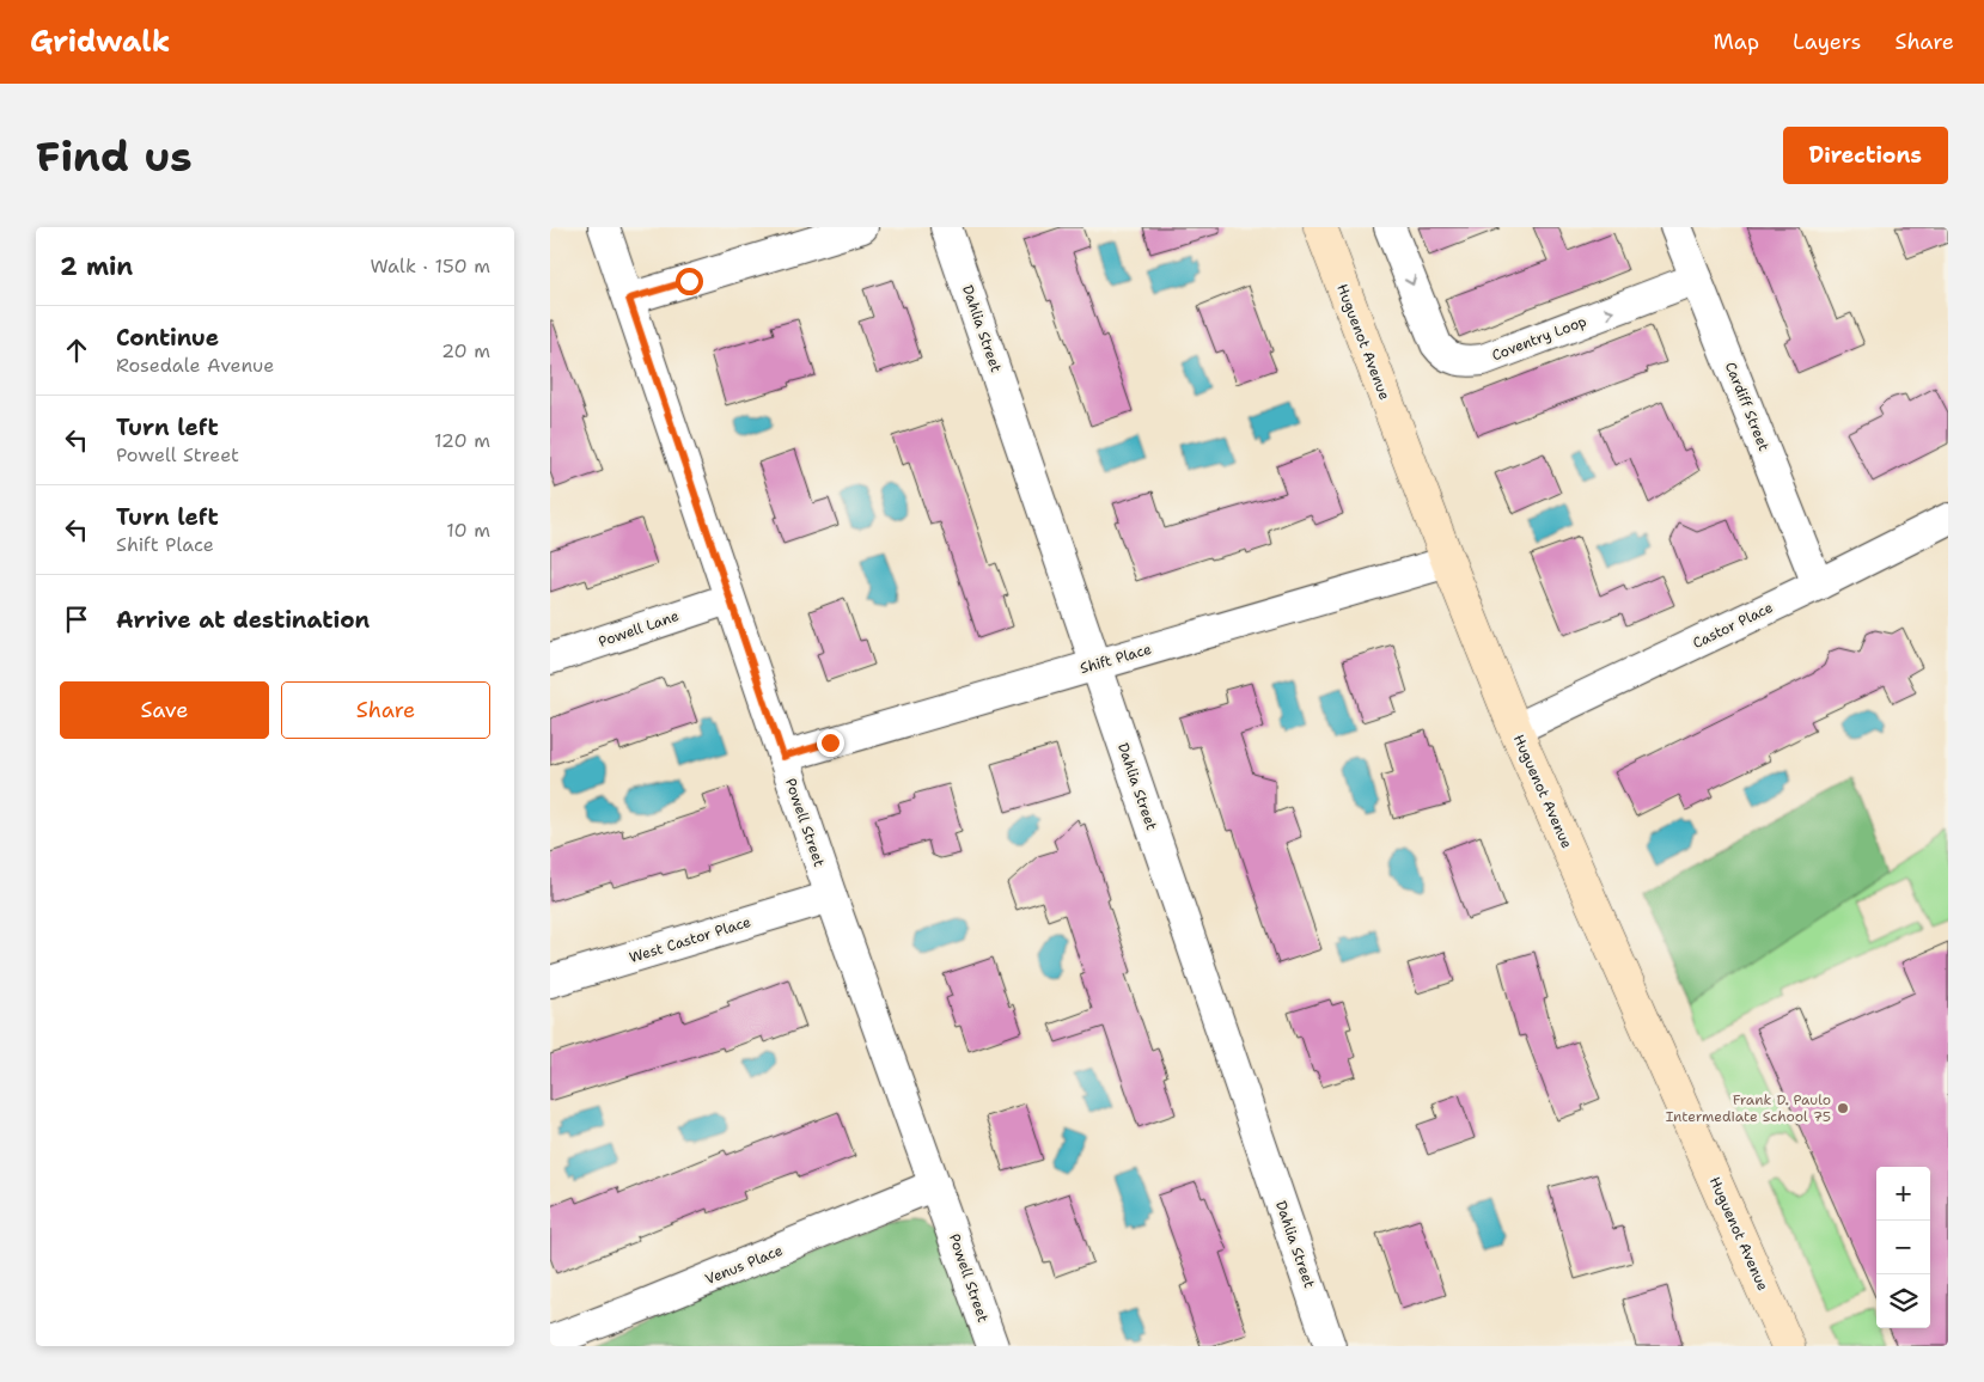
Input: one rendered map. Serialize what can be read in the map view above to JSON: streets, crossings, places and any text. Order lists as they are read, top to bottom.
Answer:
{
  "streets": {
    "street": [
      "Dahlia Street",
      "Coventry Loop",
      "Huguenot Avenue",
      "Cardiff Street",
      "Castor Place",
      "Powell Lane",
      "Shift Place",
      "Powell Street",
      "West Castor Place",
      "Venus Place"
    ]
  },
  "crossings": [
    ["Dahlia Street", "Shift Place"],
    ["Coventry Loop", "Cardiff Street"],
    ["Huguenot Avenue", "Castor Place"],
    ["Huguenot Avenue", "Shift Place"],
    ["Cardiff Street", "Castor Place"],
    ["Powell Lane", "Powell Street"],
    ["Shift Place", "Powell Street"],
    ["Powell Street", "West Castor Place"],
    ["Powell Street", "Venus Place"]
  ],
  "places": ["Frank D. Paulo Intermediate School 75"],
  "page": {
    "header": "Gridwalk",
    "nav": ["Map", "Layers", "Share"],
    "buttons": [
      "Directions",
      ["Save", "Share"]
    ],
    "title": "Find us",
    "heading": ["2 min", "Walk · 150 m"],
    "list": [
      ["Continue", "Rosedale Avenue", "20 m"],
      ["Turn left", "Powell Street", "120 m"],
      ["Turn left", "Shift Place", "10 m"],
      "Arrive at destination"
    ],
    "map_buttons": ["+", "−"]
  }
}
